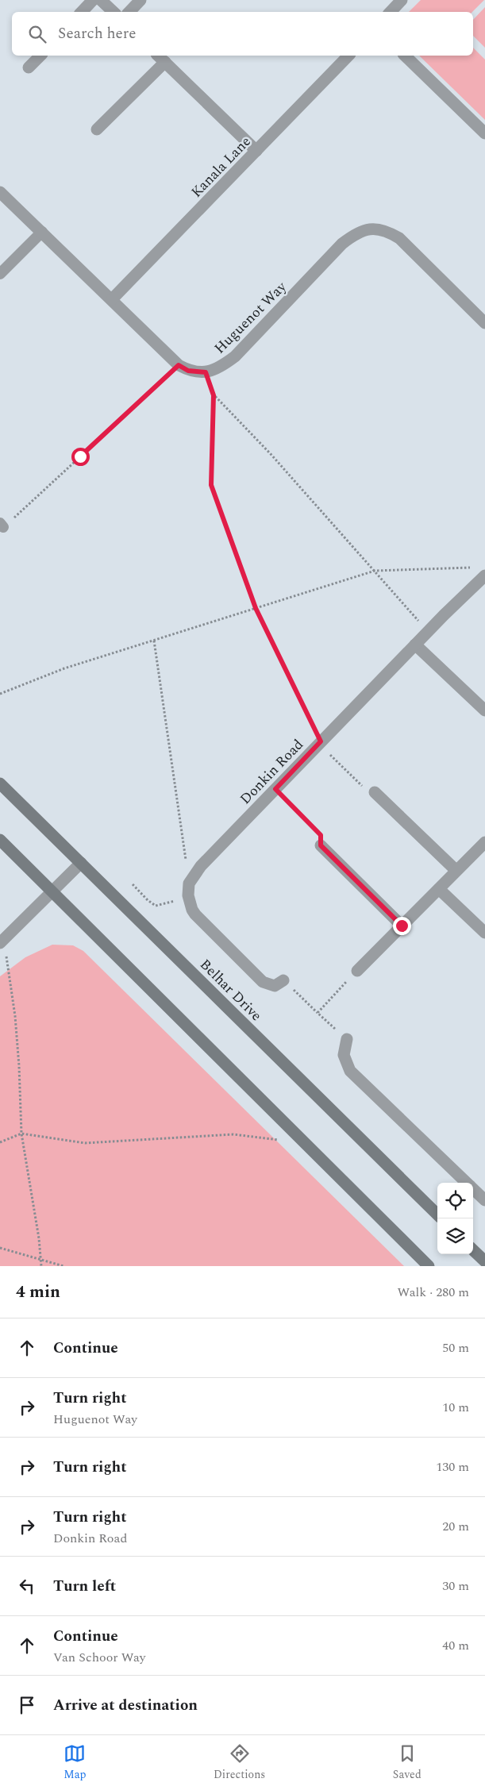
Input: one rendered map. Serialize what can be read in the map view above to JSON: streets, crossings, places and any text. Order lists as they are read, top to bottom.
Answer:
{
  "streets": {
    "main road": ["Belhar Drive"],
    "street": ["Kanala Lane", "Huguenot Way", "Donkin Road"]
  },
  "page": {
    "search": "Search here",
    "heading": ["4 min", "Walk · 280 m"],
    "list": [
      ["Continue", "50 m"],
      ["Turn right", "Huguenot Way", "10 m"],
      ["Turn right", "130 m"],
      ["Turn right", "Donkin Road", "20 m"],
      ["Turn left", "30 m"],
      ["Continue", "Van Schoor Way", "40 m"],
      "Arrive at destination"
    ],
    "nav": ["Map", "Directions", "Saved"]
  }
}
